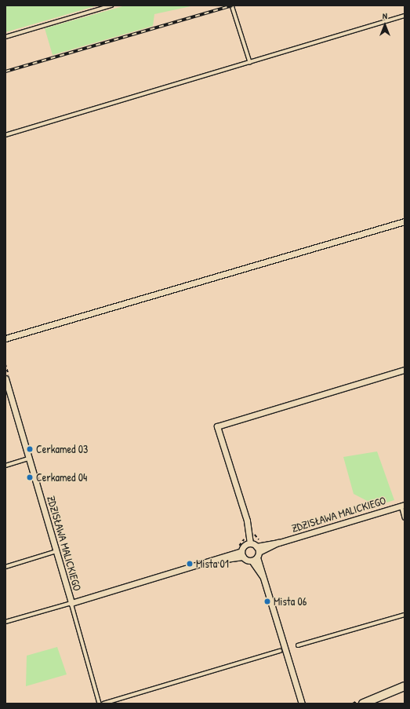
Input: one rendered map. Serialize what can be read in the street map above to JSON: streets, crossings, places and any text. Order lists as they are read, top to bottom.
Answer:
{
  "streets": {
    "street": ["ZDZISŁAWA MALICKIEGO"]
  },
  "places": [
    "Cerkamed 03",
    "Cerkamed 04",
    "Mista 01",
    "Mista 06"
  ],
  "north": "top"
}
